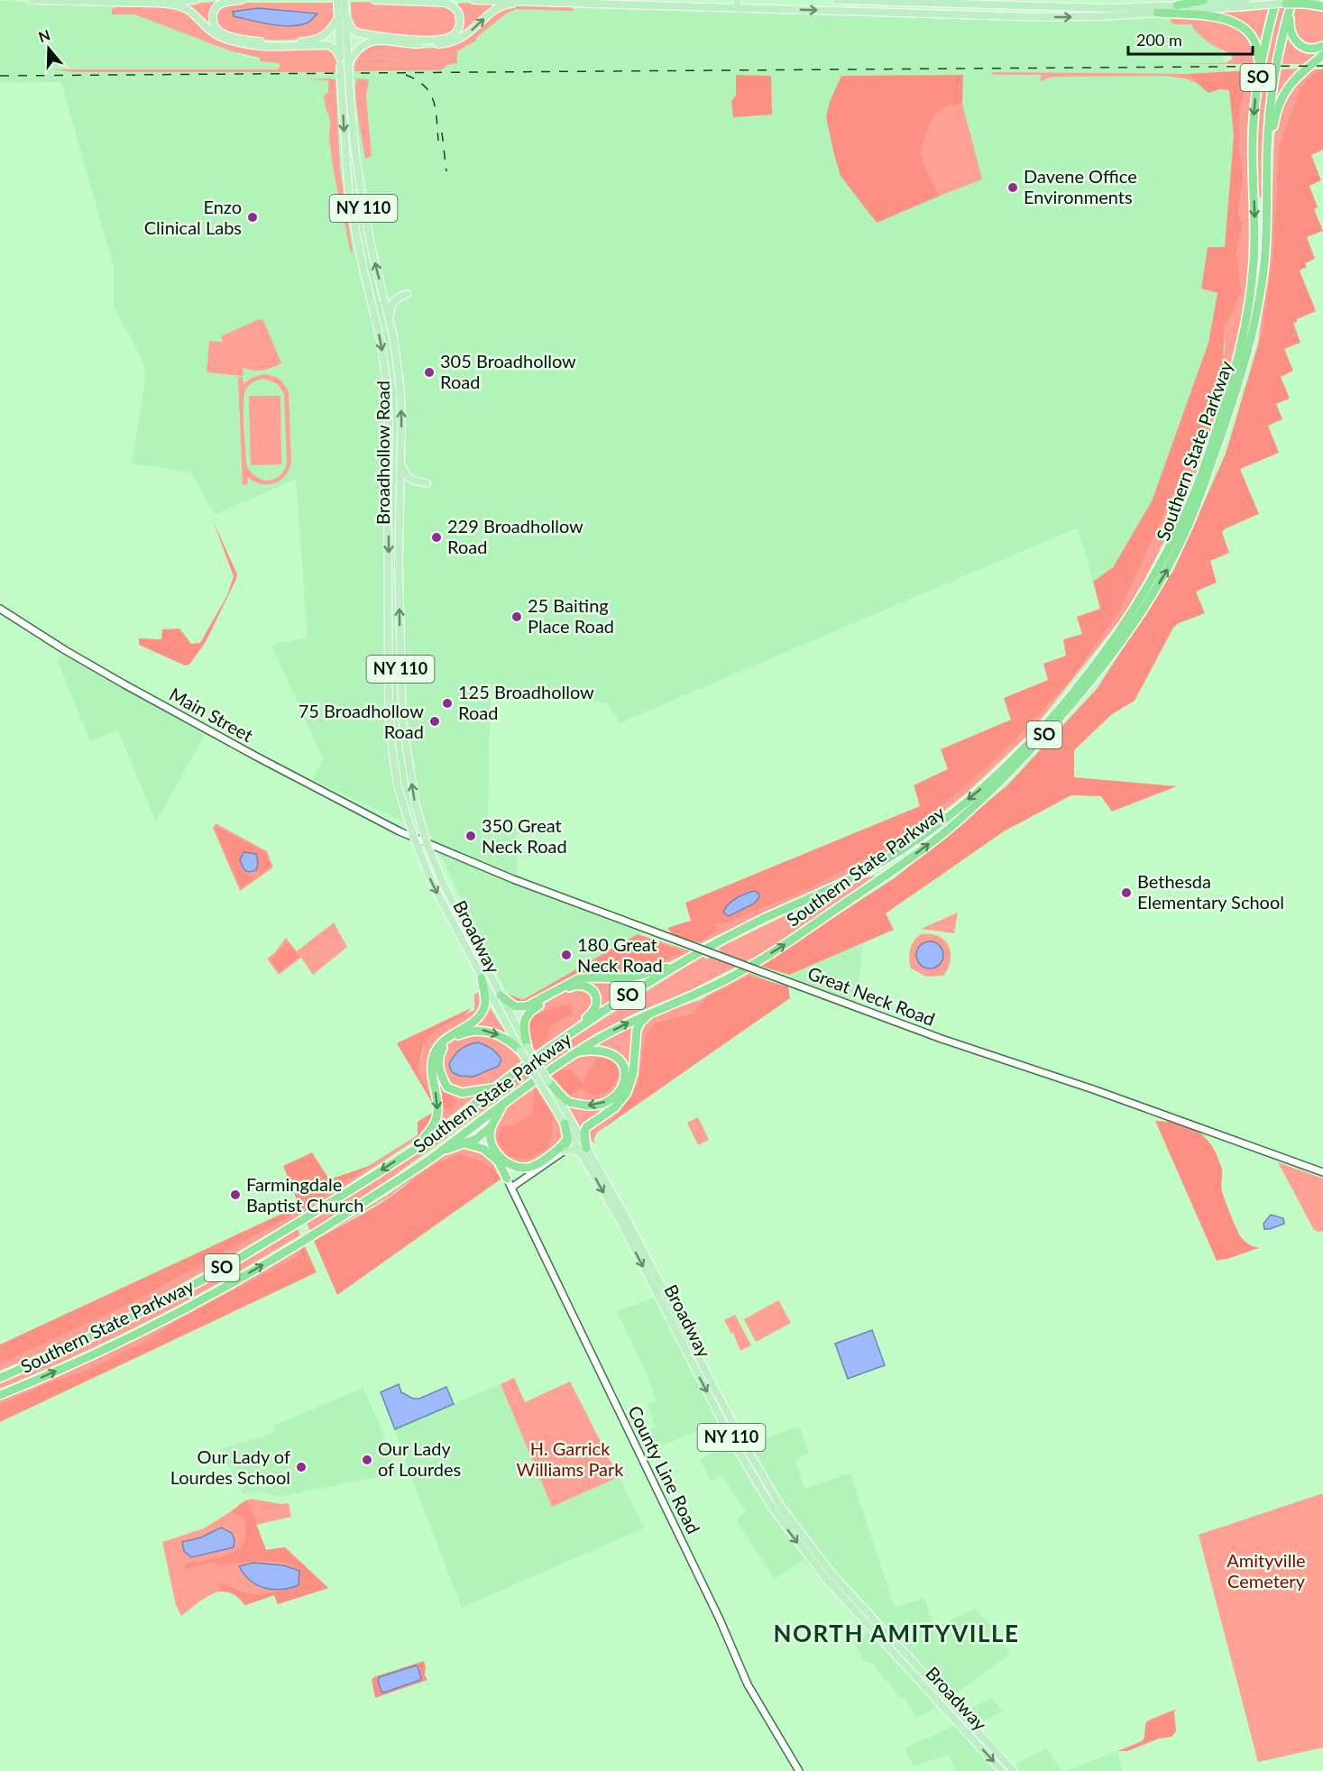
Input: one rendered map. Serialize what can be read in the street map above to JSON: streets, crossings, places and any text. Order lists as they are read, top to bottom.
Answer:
{
  "streets": {
    "highway": ["SO", "Southern State Parkway"],
    "main road": [
      "NY 110",
      "Broadhollow Road",
      "Main Street",
      "Broadway",
      "Great Neck Road",
      "County Line Road"
    ]
  },
  "crossings": [
    ["Broadhollow Road", "Main Street"],
    ["Broadhollow Road", "Broadway"],
    ["Broadhollow Road", "Great Neck Road"],
    ["Main Street", "Broadway"],
    ["Main Street", "Great Neck Road"],
    ["Broadway", "Great Neck Road"]
  ],
  "districts": ["NORTH AMITYVILLE"],
  "parks": ["H. Garrick Williams Park", "Amityville Cemetery"],
  "places": [
    "Davene Office Environments",
    "Enzo Clinical Labs",
    "305 Broadhollow Road",
    "229 Broadhollow Road",
    "25 Baiting Place Road",
    "125 Broadhollow Road",
    "75 Broadhollow Road",
    "350 Great Neck Road",
    "Bethesda Elementary School",
    "180 Great Neck Road",
    "Farmingdale Baptist Church",
    "Our Lady of Lourdes",
    "Our Lady of Lourdes School"
  ],
  "scale_bar": "200 m",
  "north": "top"
}
